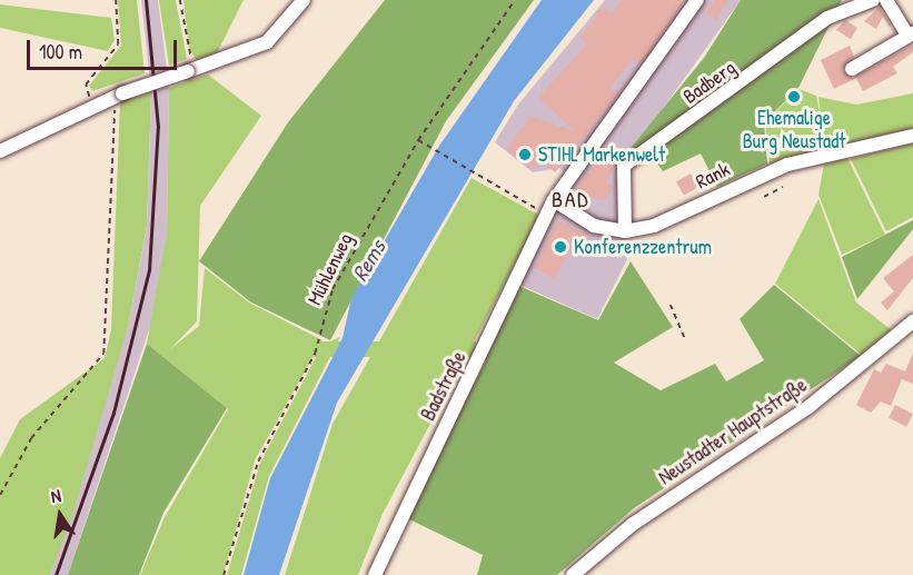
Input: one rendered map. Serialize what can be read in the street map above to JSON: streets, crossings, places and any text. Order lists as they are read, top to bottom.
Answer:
{
  "streets": {
    "street": [
      "Badberg",
      "Rank",
      "Badstraße",
      "Neustadter Hauptstraße"
    ],
    "path": ["Mühlenweg"]
  },
  "crossings": [
    ["Badberg", "Rank"]
  ],
  "districts": ["BAD"],
  "water": ["Rems"],
  "places": ["Ehemalige Burg Neustadt", "STIHL Markenwelt", "Konferenzzentrum"],
  "scale_bar": "100 m",
  "north": "top"
}
